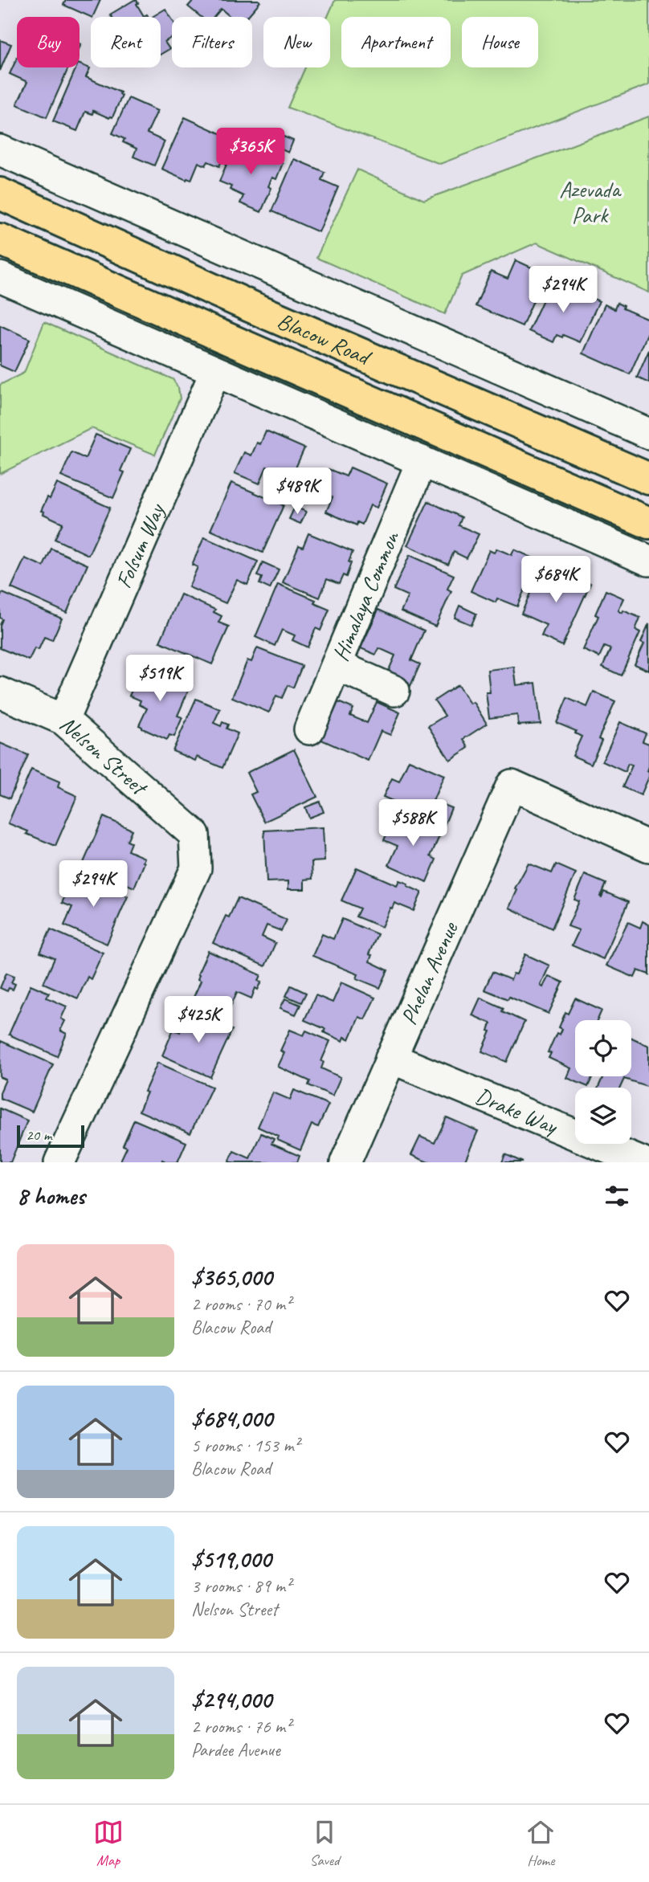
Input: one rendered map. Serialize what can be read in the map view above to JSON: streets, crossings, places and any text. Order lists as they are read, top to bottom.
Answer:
{
  "streets": {
    "main road": ["Blacow Road"],
    "street": [
      "Folsum Way",
      "Himalaya Common",
      "Nelson Street",
      "Phelan Avenue",
      "Drake Way"
    ]
  },
  "crossings": [
    ["Folsum Way", "Nelson Street"],
    ["Phelan Avenue", "Drake Way"]
  ],
  "parks": ["Azevada Park"],
  "scale_bar": "20 m",
  "page": {
    "chip": [
      "Buy",
      "Rent",
      "Filters",
      "New",
      "Apartment",
      "House"
    ],
    "price": [
      "$365K",
      "$294K",
      "$489K",
      "$684K",
      "$519K",
      "$588K",
      "$294K",
      "$425K"
    ],
    "scale": "20 m",
    "heading": "8 homes",
    "list": [
      {
        "name": "$365,000",
        "note": "2 rooms · 70 m² · Blacow Road"
      },
      {
        "name": "$684,000",
        "note": "5 rooms · 153 m² · Blacow Road"
      },
      {
        "name": "$519,000",
        "note": "3 rooms · 89 m² · Nelson Street"
      },
      {
        "name": "$294,000",
        "note": "2 rooms · 76 m² · Pardee Avenue"
      }
    ],
    "tabs": ["Map", "Saved", "Home"]
  }
}
